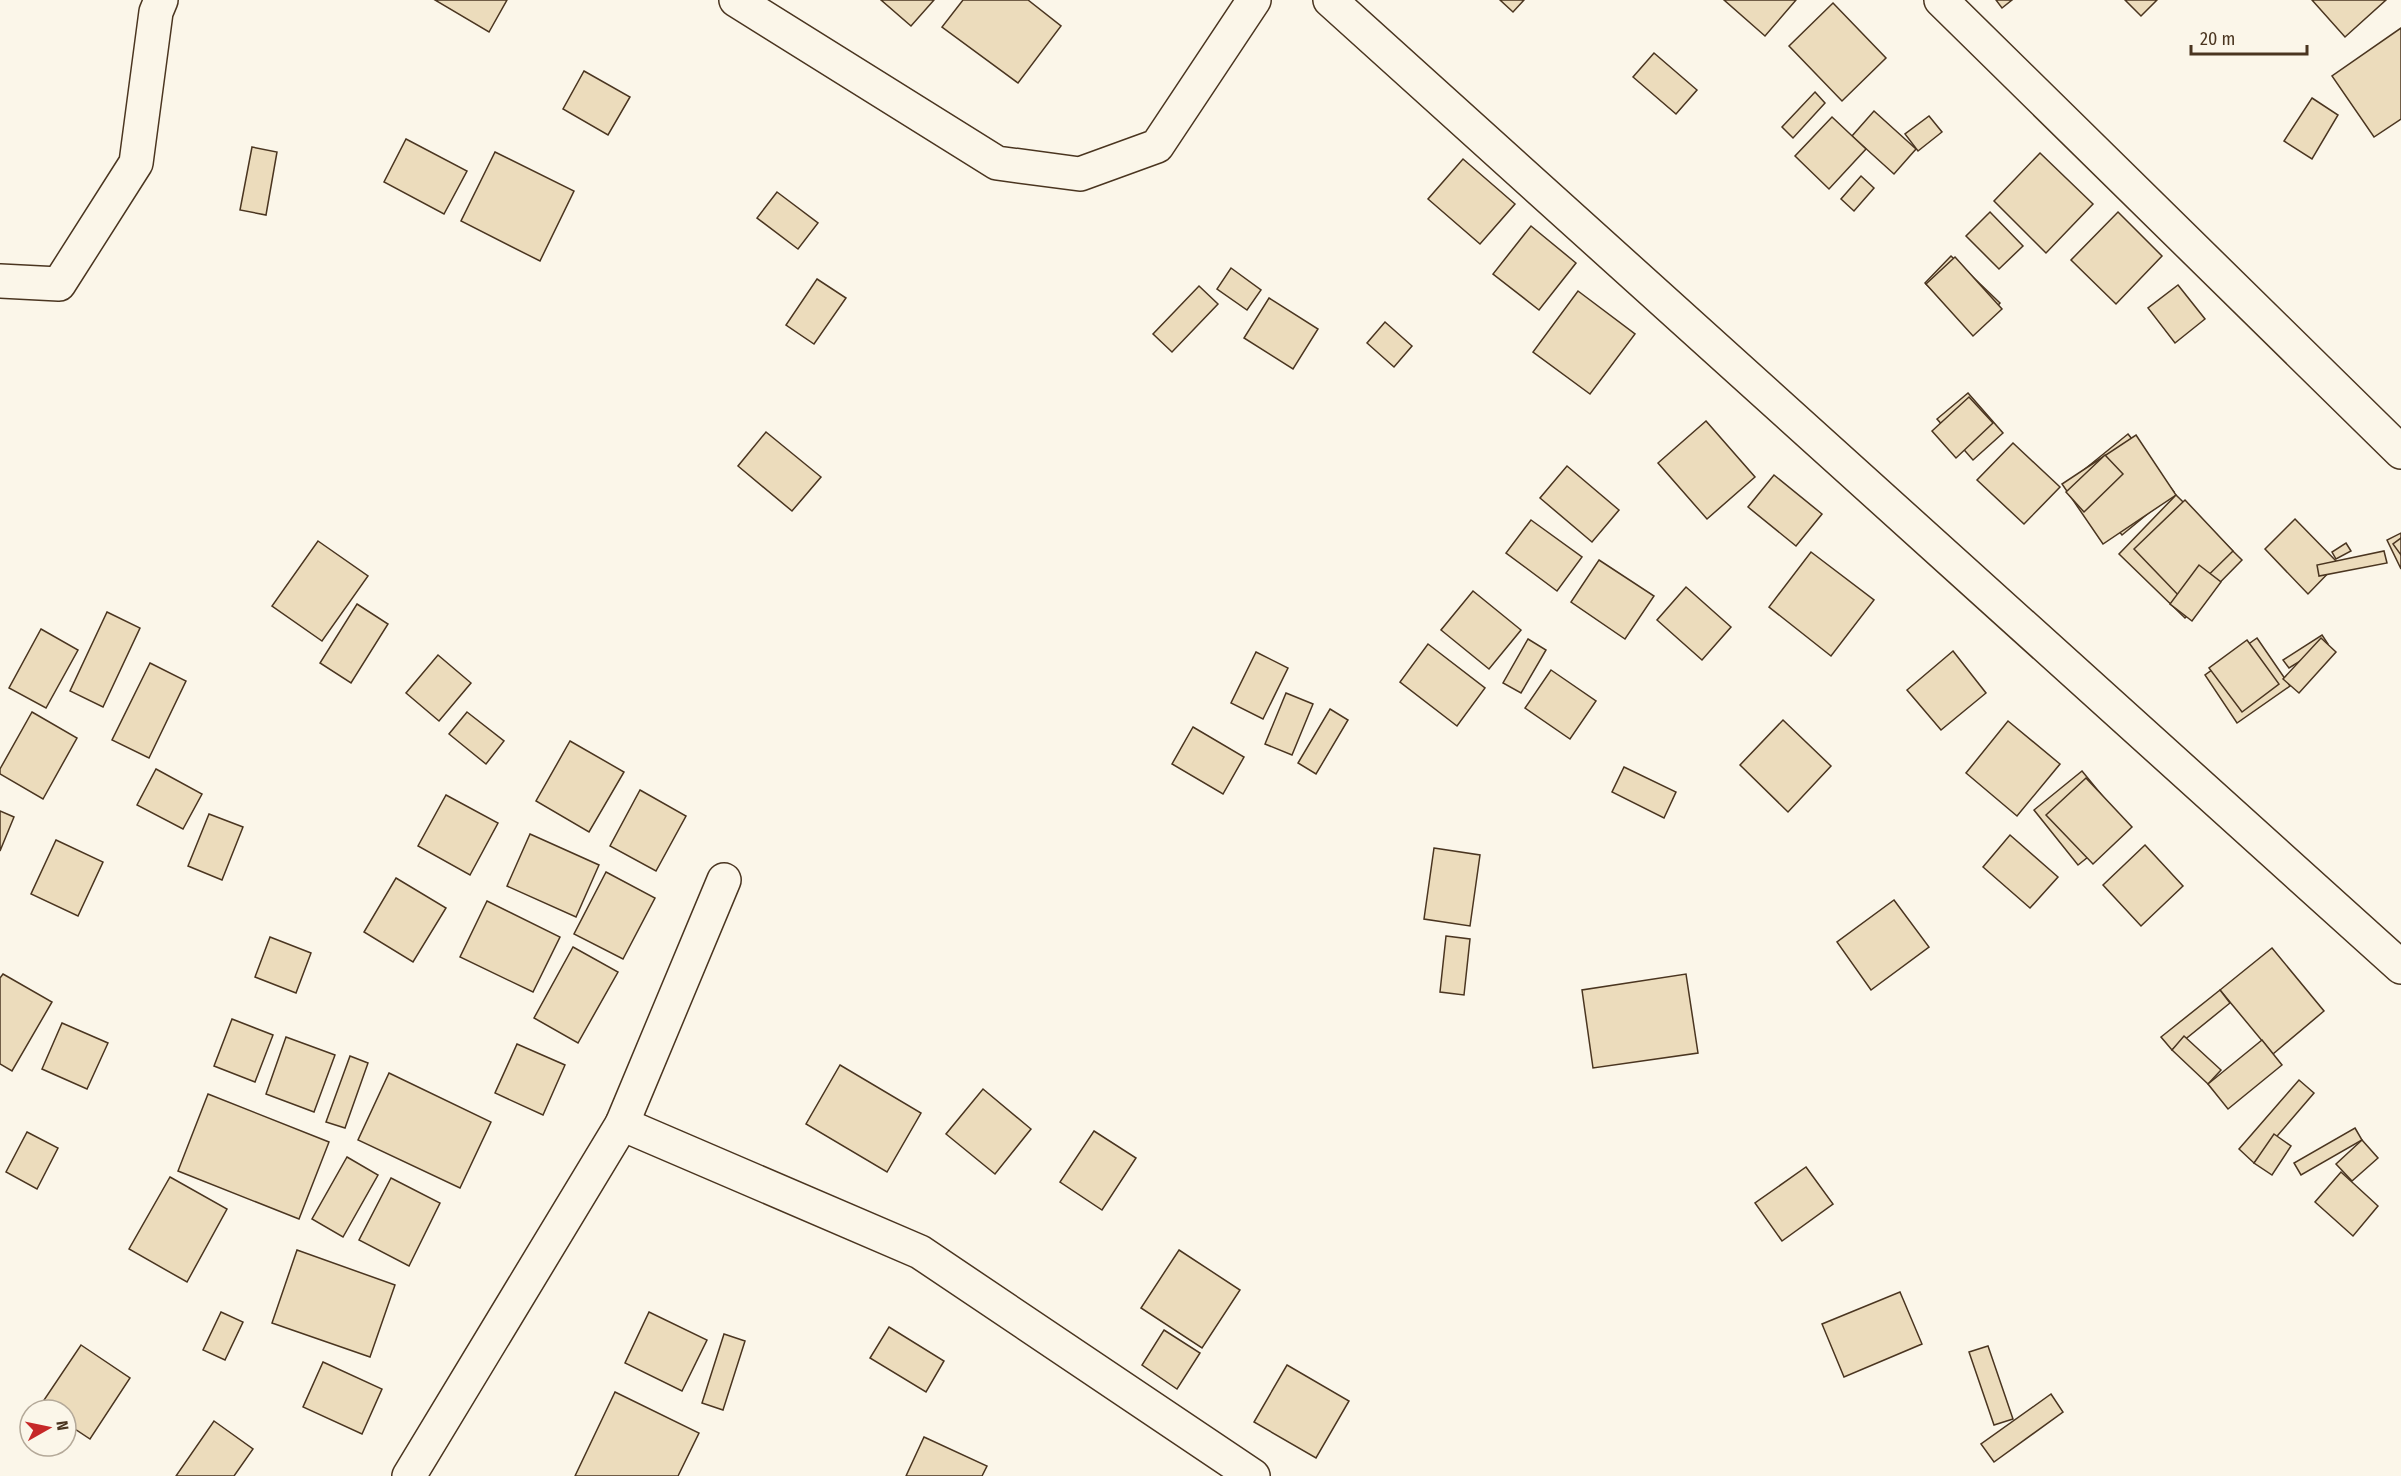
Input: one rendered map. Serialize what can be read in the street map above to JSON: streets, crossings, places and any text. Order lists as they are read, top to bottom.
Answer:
{
  "scale_bar": "20 m",
  "north": "right"
}
